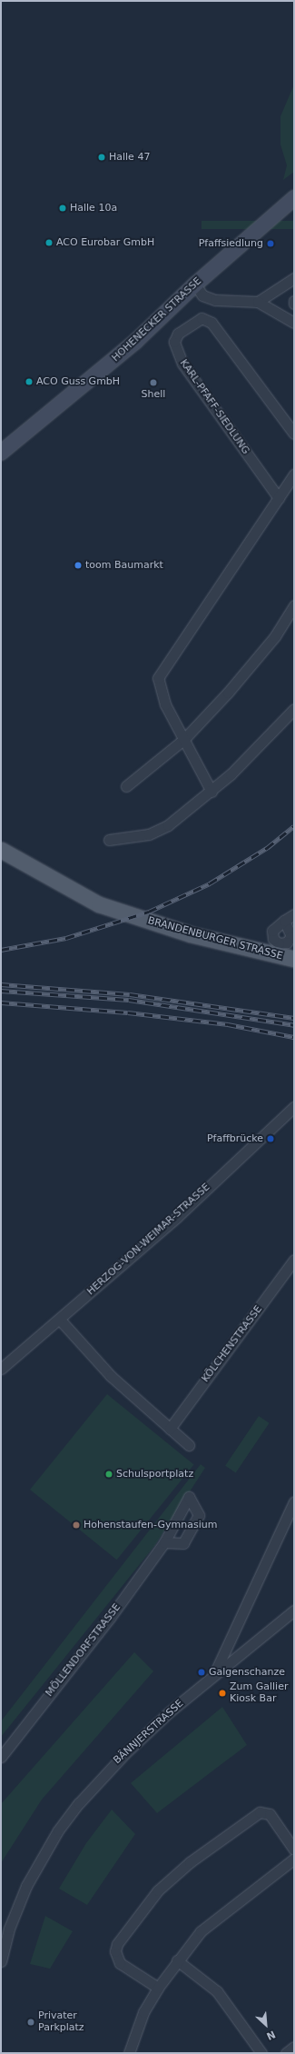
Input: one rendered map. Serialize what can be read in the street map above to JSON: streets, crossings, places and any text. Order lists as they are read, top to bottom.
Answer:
{
  "streets": {
    "main road": ["HOHENECKER STRASSE", "BRANDENBURGER STRASSE"],
    "street": [
      "KARL-PFAFF-SIEDLUNG",
      "HERZOG-VON-WEIMAR-STRASSE",
      "KÖLCHENSTRASSE",
      "MÖLLENDORFSTRASSE",
      "BÄNNJERSTRASSE"
    ]
  },
  "places": [
    "Halle 47",
    "Halle 10a",
    "ACO Eurobar GmbH",
    "Pfaffsiedlung",
    "ACO Guss GmbH",
    "Shell",
    "toom Baumarkt",
    "Pfaffbrücke",
    "Schulsportplatz",
    "Hohenstaufen-Gymnasium",
    "Galgenschanze",
    "Zum Gallier Kiosk Bar",
    "Privater Parkplatz"
  ],
  "north": "bottom right"
}
